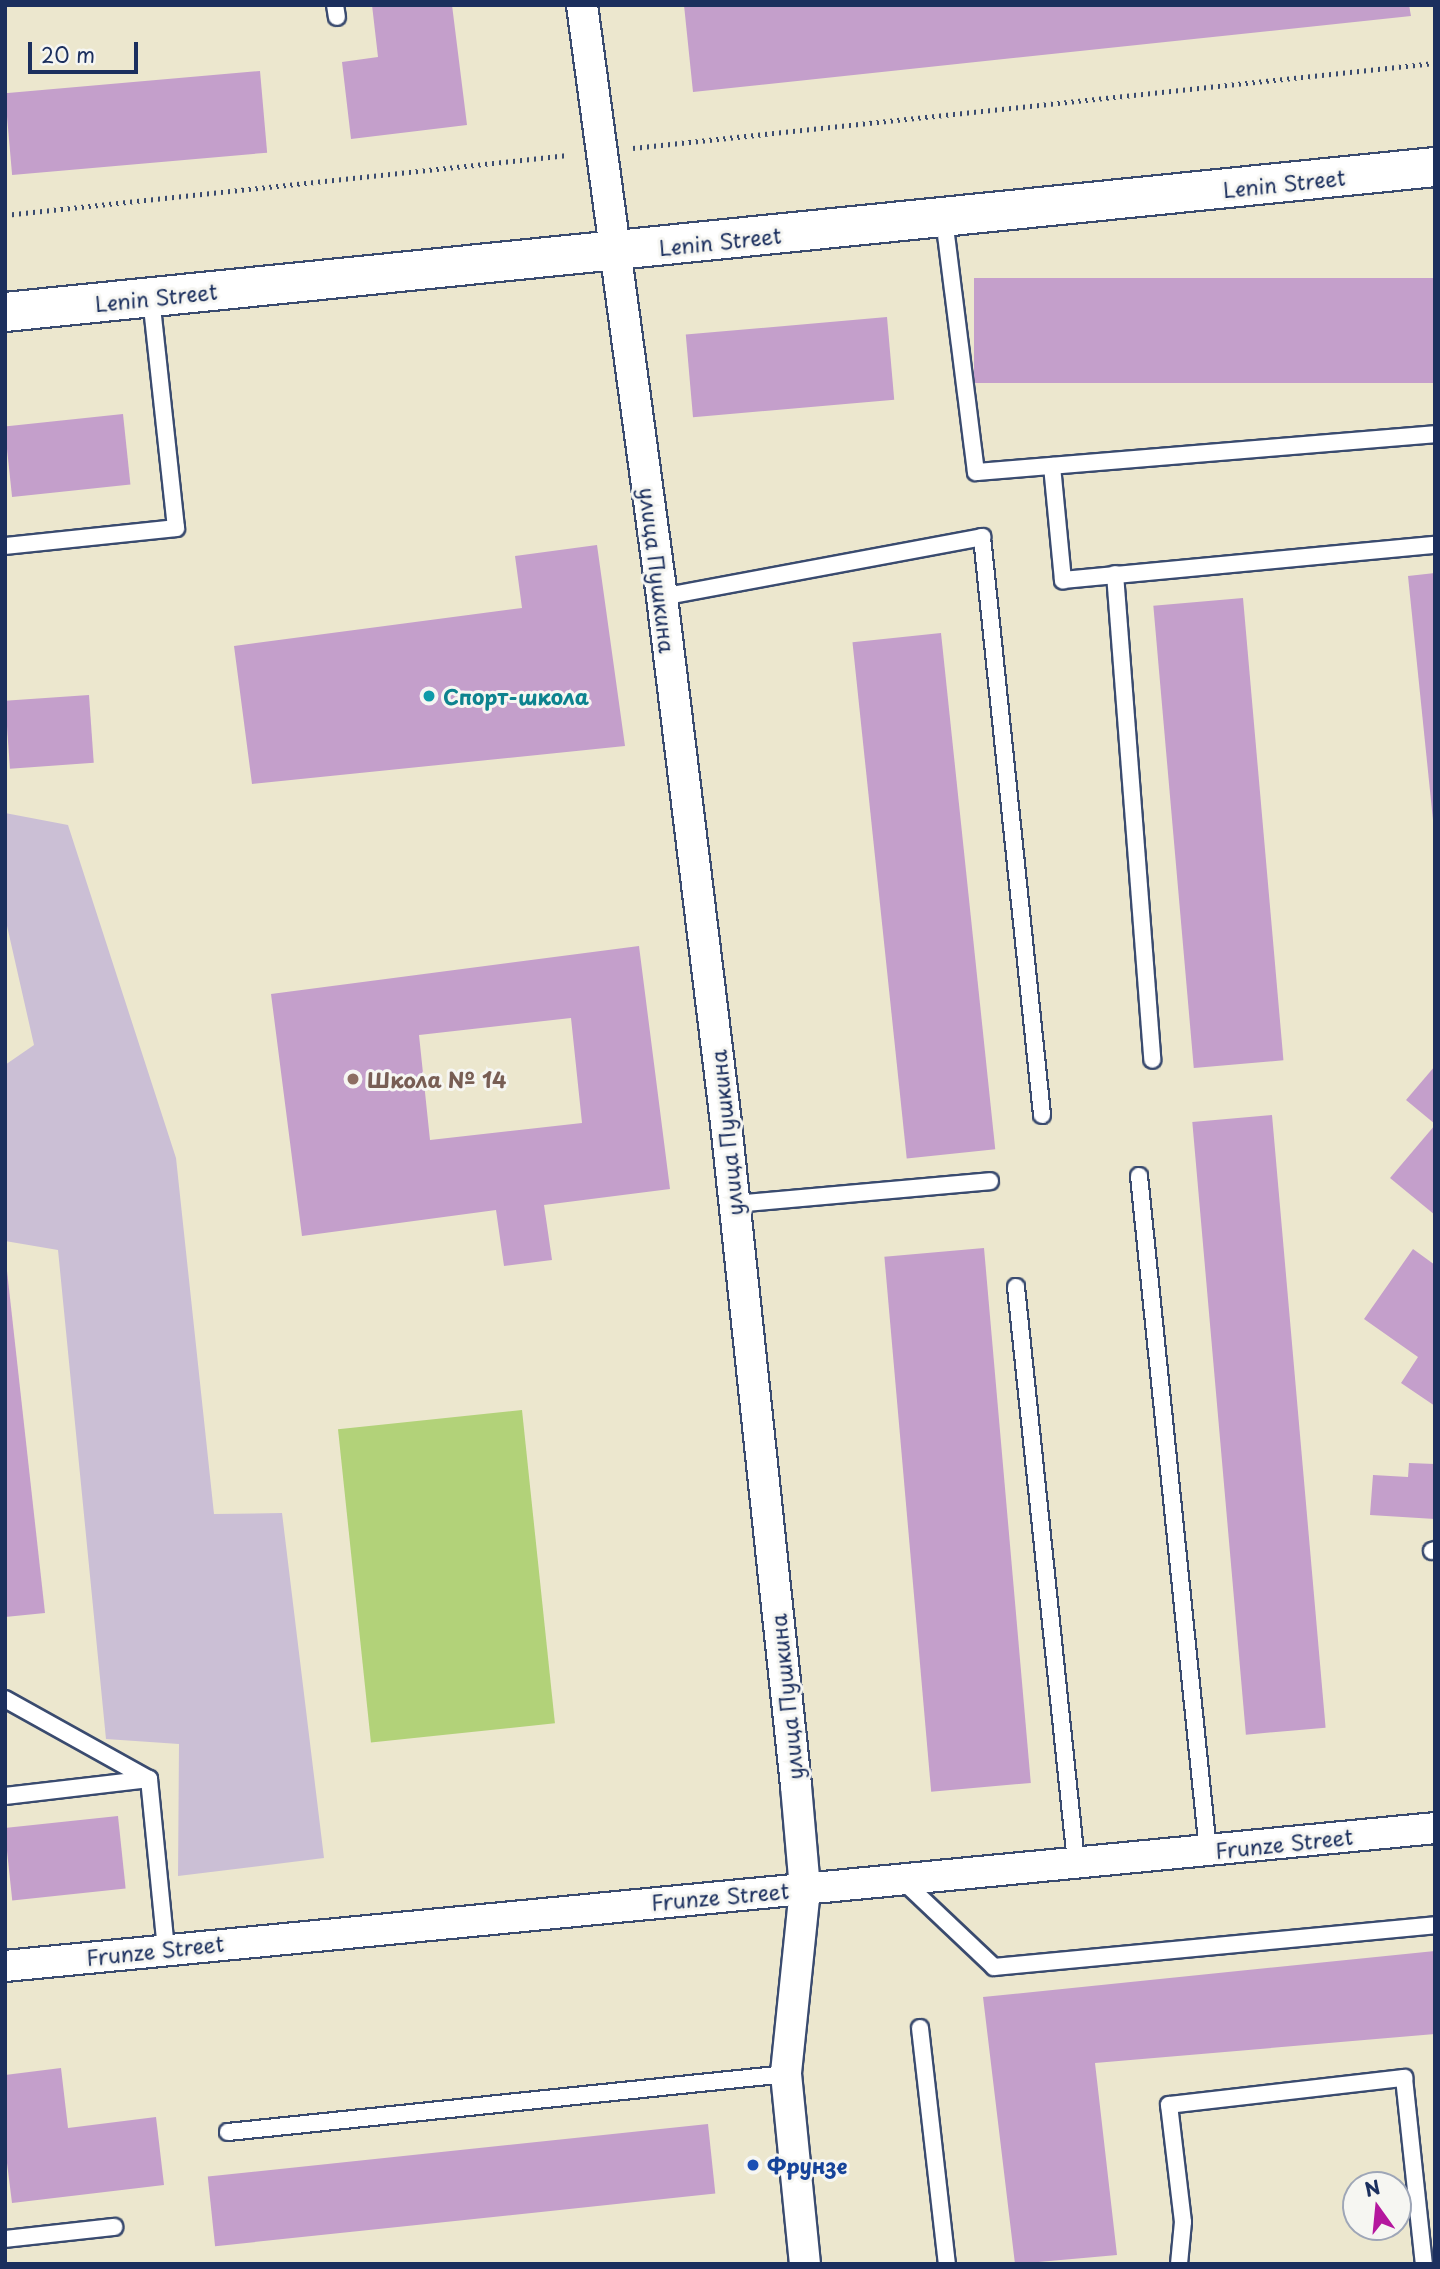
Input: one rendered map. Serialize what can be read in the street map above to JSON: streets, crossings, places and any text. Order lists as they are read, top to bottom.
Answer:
{
  "streets": {
    "main road": ["Lenin Street"],
    "street": ["улица Пушкина", "Frunze Street"]
  },
  "crossings": [
    ["Lenin Street", "улица Пушкина"],
    ["улица Пушкина", "Frunze Street"]
  ],
  "places": ["Спорт-школа", "Школа № 14", "Фрунзе"],
  "scale_bar": "20 m",
  "north": "top"
}
